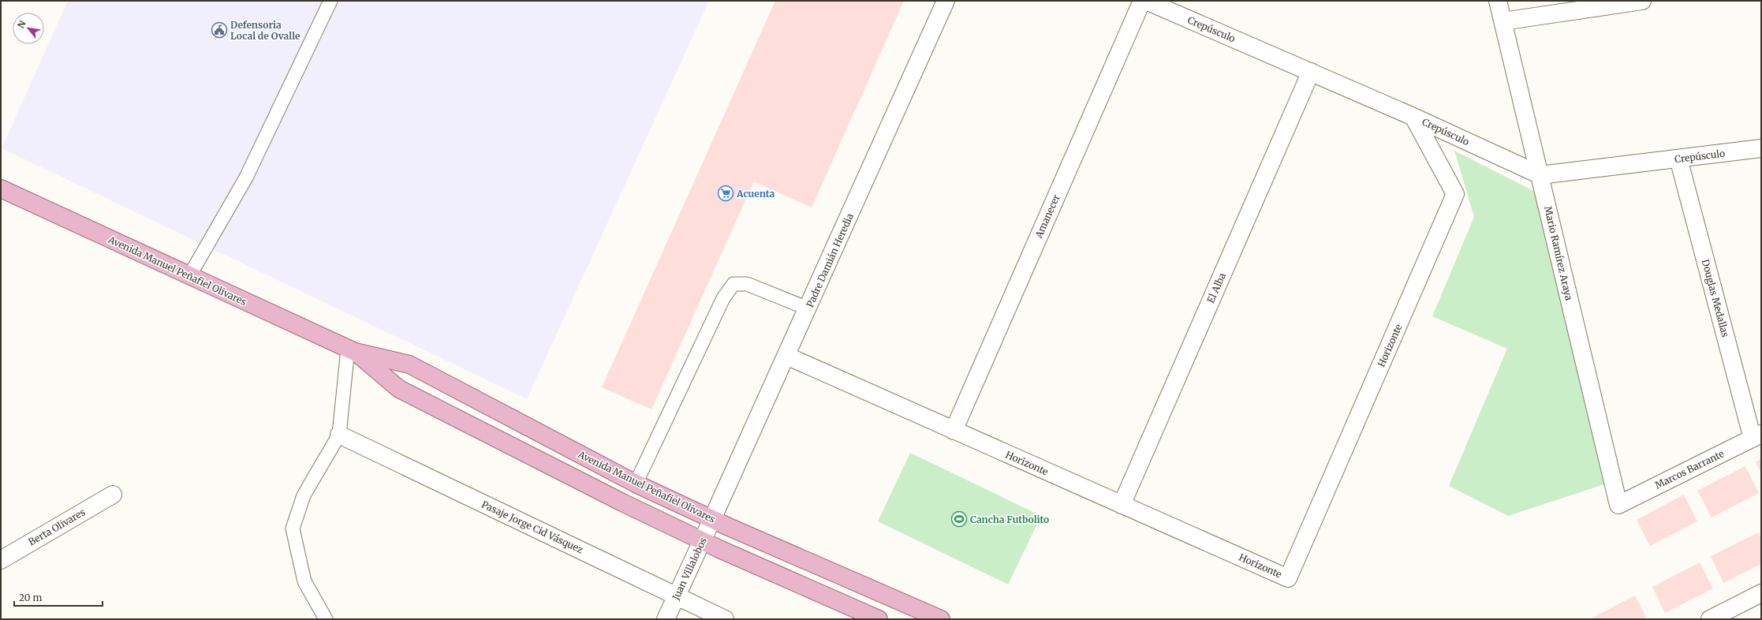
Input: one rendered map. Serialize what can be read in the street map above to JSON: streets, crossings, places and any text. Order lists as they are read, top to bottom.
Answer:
{
  "streets": {
    "main road": ["Avenida Manuel Peñafiel Olivares"],
    "street": [
      "Crepúsculo",
      "Amanecer",
      "Mario Ramírez Araya",
      "Padre Damián Heredia",
      "El Alba",
      "Douglas Medallas",
      "Horizonte",
      "Marcos Barrante",
      "Berta Olivares",
      "Pasaje Jorge Cid Vásquez",
      "Juan Villalobos"
    ]
  },
  "crossings": [
    ["Crepúsculo", "Mario Ramírez Araya"],
    ["Crepúsculo", "El Alba"],
    ["Crepúsculo", "Douglas Medallas"],
    ["Crepúsculo", "Horizonte"],
    ["Amanecer", "Horizonte"],
    ["Mario Ramírez Araya", "Marcos Barrante"],
    ["Padre Damián Heredia", "Avenida Manuel Peñafiel Olivares"],
    ["Padre Damián Heredia", "Horizonte"],
    ["Padre Damián Heredia", "Juan Villalobos"],
    ["Avenida Manuel Peñafiel Olivares", "Juan Villalobos"],
    ["El Alba", "Horizonte"],
    ["Douglas Medallas", "Marcos Barrante"],
    ["Pasaje Jorge Cid Vásquez", "Juan Villalobos"]
  ],
  "places": {
    "public building": ["Defensoria Local de Ovalle"],
    "supermarket": ["Acuenta"],
    "sports": ["Cancha Futbolito"]
  },
  "scale_bar": "20 m",
  "north": "top left"
}
